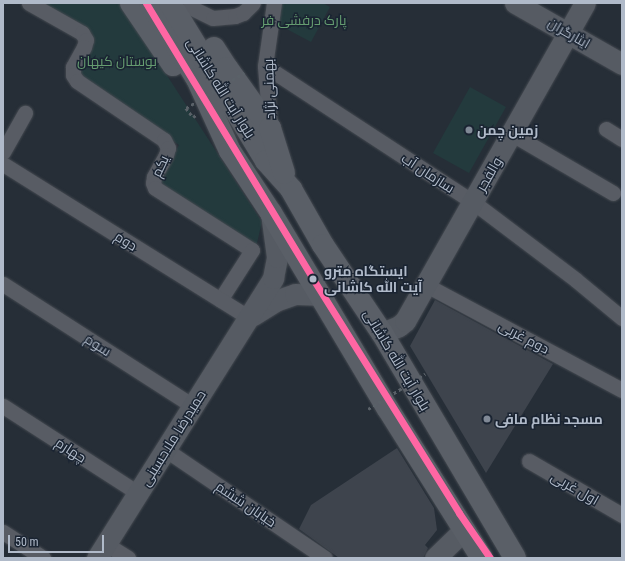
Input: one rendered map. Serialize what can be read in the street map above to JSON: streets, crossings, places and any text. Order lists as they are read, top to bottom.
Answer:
{
  "streets": {
    "main road": ["بلوار آیت الله کاشانی"],
    "street": [
      "ایثارگران",
      "بهمنی نژاد",
      "یکم",
      "سازمان آب",
      "والفجر",
      "دوم",
      "دوم غربی",
      "سوم",
      "حمیدرضا ملاحسینی",
      "چهارم",
      "اول غربی",
      "خیابان ششم"
    ]
  },
  "crossings": [
    ["ایثارگران", "والفجر"],
    ["بلوار آیت الله کاشانی", "والفجر"],
    ["بلوار آیت الله کاشانی", "حمیدرضا ملاحسینی"],
    ["بهمنی نژاد", "سازمان آب"],
    ["یکم", "دوم"],
    ["سازمان آب", "والفجر"],
    ["والفجر", "دوم غربی"],
    ["دوم", "حمیدرضا ملاحسینی"],
    ["سوم", "حمیدرضا ملاحسینی"],
    ["حمیدرضا ملاحسینی", "چهارم"],
    ["حمیدرضا ملاحسینی", "خیابان ششم"]
  ],
  "parks": ["پارک درفشی فر", "بوستان کیهان"],
  "places": ["زمین چمن", "ایستگاه مترو آیت الله کاشانی", "مسجد نظام مافی"],
  "scale_bar": "50 m"
}
